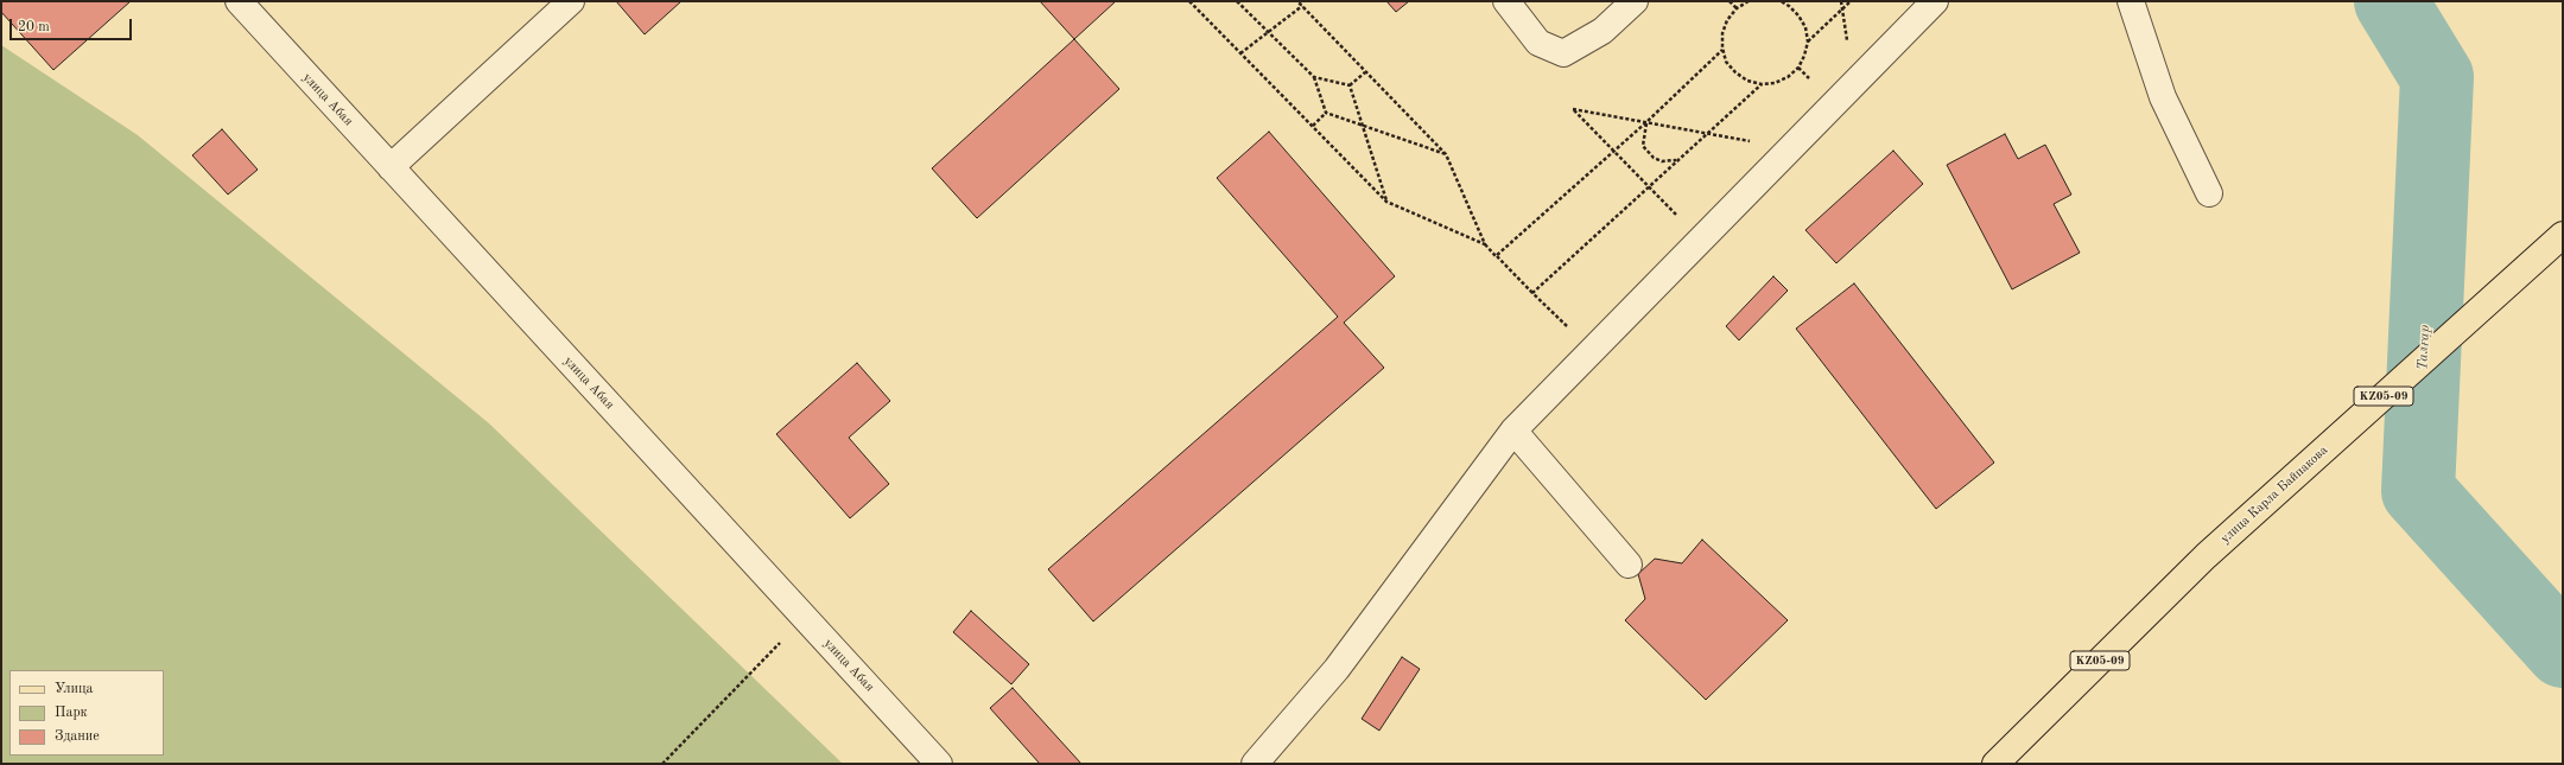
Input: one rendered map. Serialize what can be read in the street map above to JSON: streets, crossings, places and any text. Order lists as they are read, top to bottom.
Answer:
{
  "streets": {
    "main road": ["KZ05-09", "улица Карла Байпакова"],
    "street": ["улица Абая"]
  },
  "water": ["Талғар"],
  "legend": ["Улица", "Парк", "Здание"],
  "scale_bar": "20 m"
}
